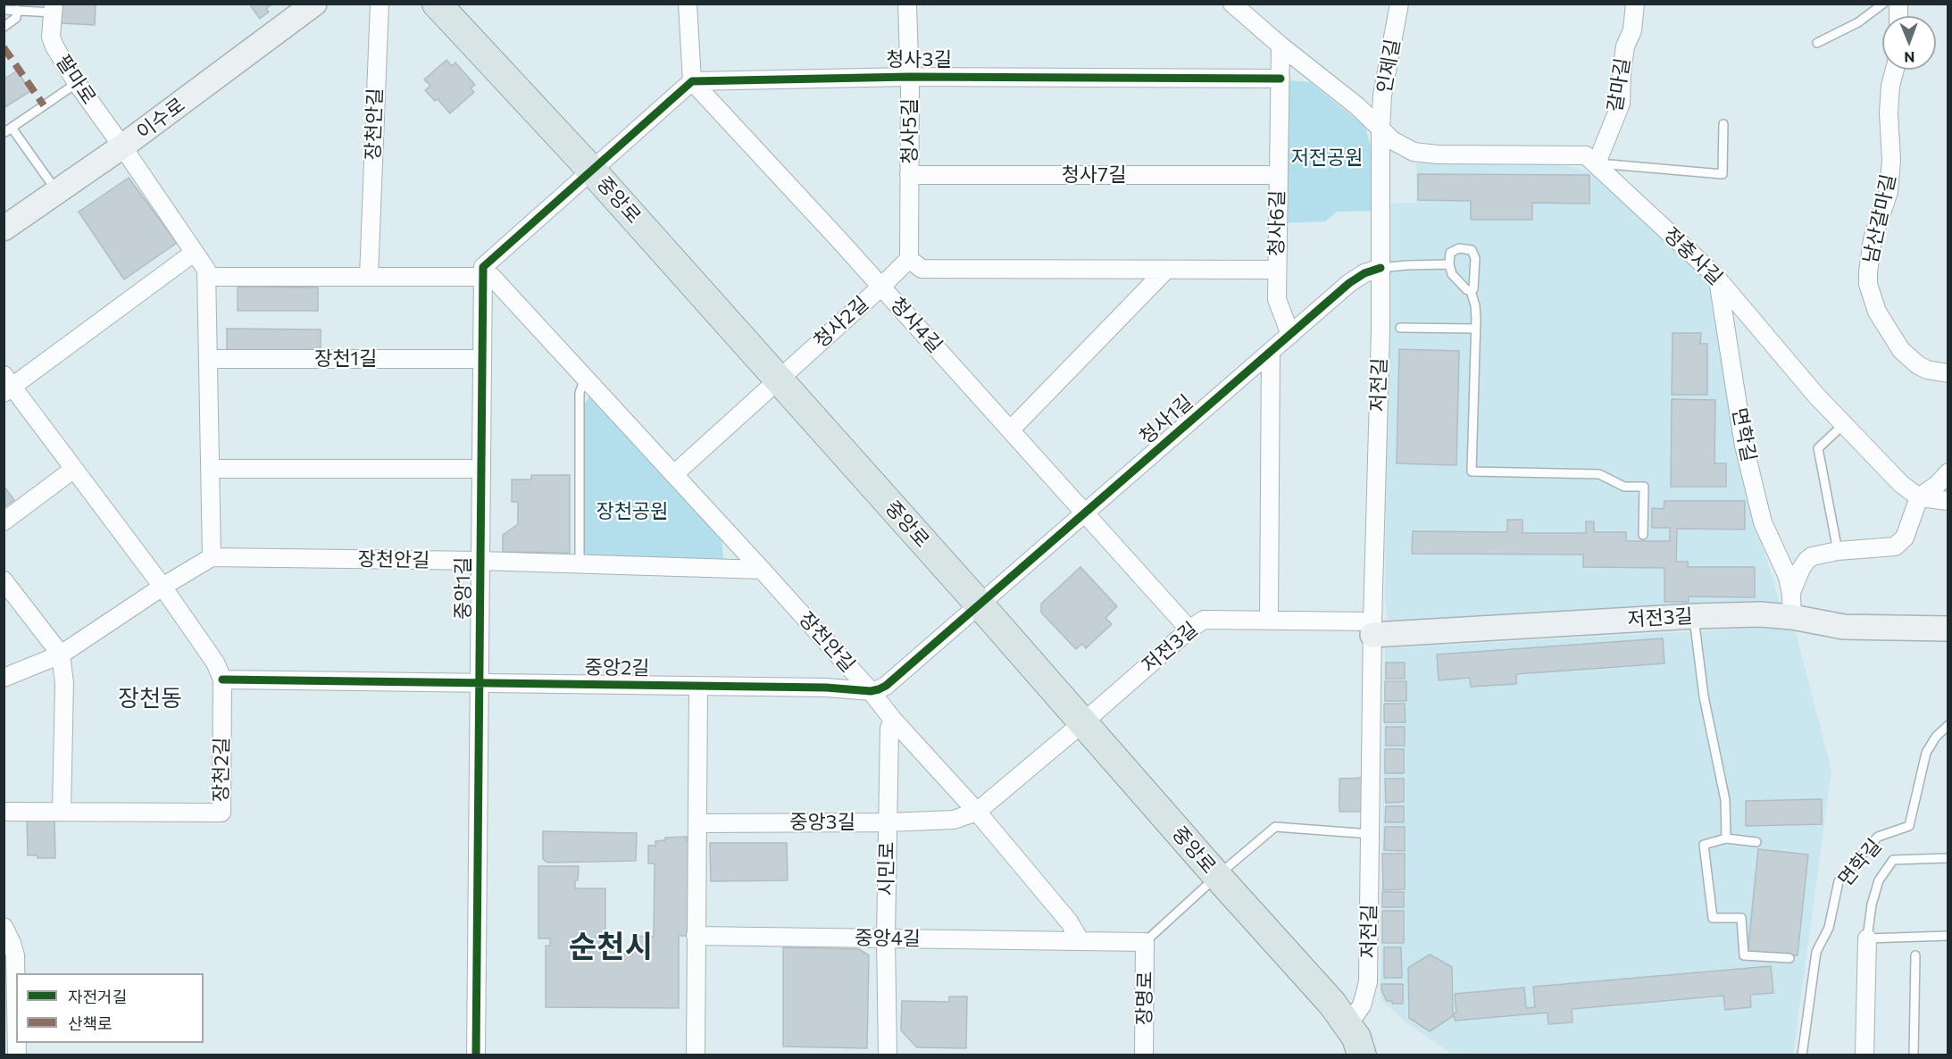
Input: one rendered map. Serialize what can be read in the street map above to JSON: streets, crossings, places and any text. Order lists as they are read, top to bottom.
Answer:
{
  "streets": {
    "main road": ["중앙로"],
    "street": [
      "청사3길",
      "인제길",
      "팔마로",
      "갈마길",
      "이수로",
      "장천안길",
      "청사5길",
      "청사7길",
      "남산갈마길",
      "청사6길",
      "정충사길",
      "청사2길",
      "청사4길",
      "장천1길",
      "저전길",
      "청사1길",
      "면학길",
      "중앙1길",
      "저전3길",
      "중앙2길",
      "장천2길",
      "중앙3길",
      "시민로",
      "중앙4길",
      "장명로"
    ]
  },
  "crossings": [
    ["청사3길", "청사5길"],
    ["청사3길", "청사6길"],
    ["청사3길", "청사4길"],
    ["인제길", "정충사길"],
    ["인제길", "저전길"],
    ["팔마로", "이수로"],
    ["갈마길", "정충사길"],
    ["장천안길", "청사2길"],
    ["장천안길", "중앙1길"],
    ["장천안길", "중앙2길"],
    ["청사5길", "청사7길"],
    ["청사5길", "청사2길"],
    ["청사7길", "청사6길"],
    ["중앙로", "청사2길"],
    ["중앙로", "저전길"],
    ["중앙로", "청사1길"],
    ["중앙로", "저전3길"],
    ["중앙로", "중앙3길"],
    ["청사6길", "청사1길"],
    ["정충사길", "저전길"],
    ["정충사길", "면학길"],
    ["청사2길", "청사4길"],
    ["청사4길", "청사1길"],
    ["청사4길", "저전3길"],
    ["장천1길", "중앙1길"],
    ["저전길", "청사1길"],
    ["저전길", "저전3길"],
    ["면학길", "저전3길"],
    ["중앙1길", "중앙2길"],
    ["저전3길", "중앙3길"],
    ["중앙2길", "장천2길"],
    ["중앙3길", "시민로"],
    ["시민로", "중앙4길"],
    ["중앙4길", "장명로"]
  ],
  "districts": ["장천동", "순천시"],
  "parks": ["저전공원", "장천공원"],
  "legend": ["자전거길", "산책로"],
  "north": "bottom"
}
